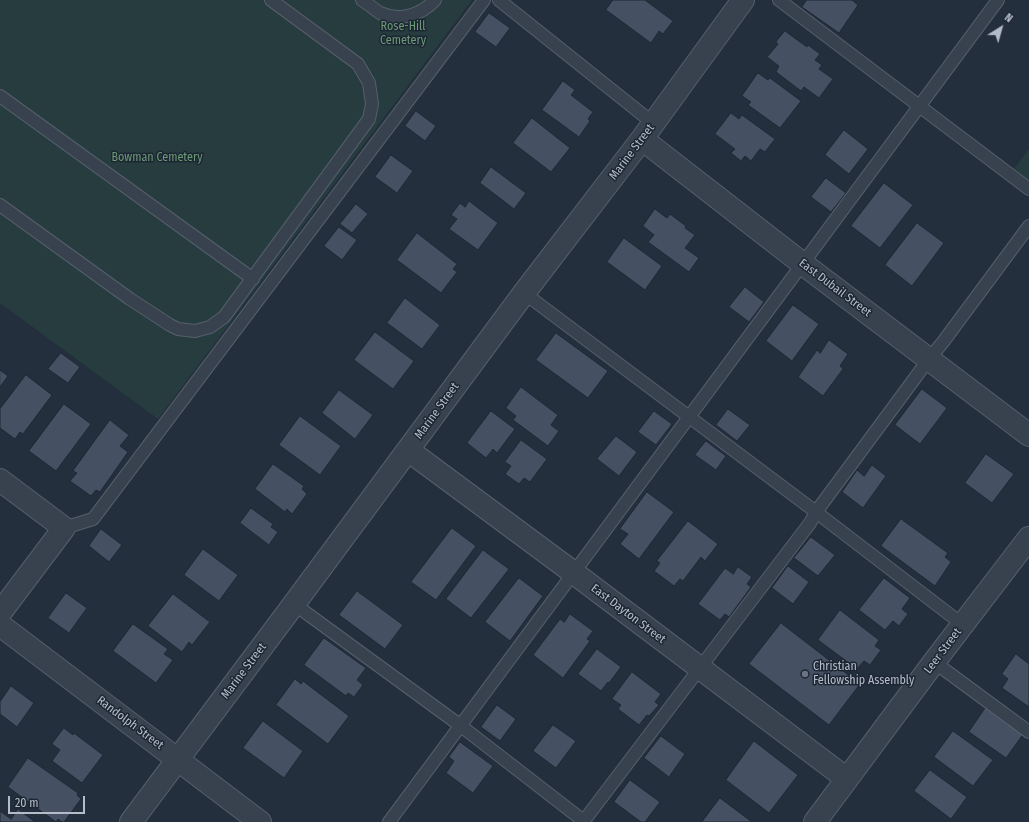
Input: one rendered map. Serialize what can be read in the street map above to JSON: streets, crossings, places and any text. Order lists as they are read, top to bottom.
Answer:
{
  "streets": {
    "street": [
      "Marine Street",
      "East Dubail Street",
      "East Dayton Street",
      "Leer Street",
      "Randolph Street"
    ]
  },
  "crossings": [
    ["Marine Street", "East Dubail Street"],
    ["Marine Street", "East Dayton Street"],
    ["Marine Street", "Randolph Street"],
    ["East Dayton Street", "Leer Street"]
  ],
  "parks": ["Rose-Hill Cemetery", "Bowman Cemetery"],
  "places": ["Christian Fellowship Assembly"],
  "scale_bar": "20 m",
  "north": "top right"
}
